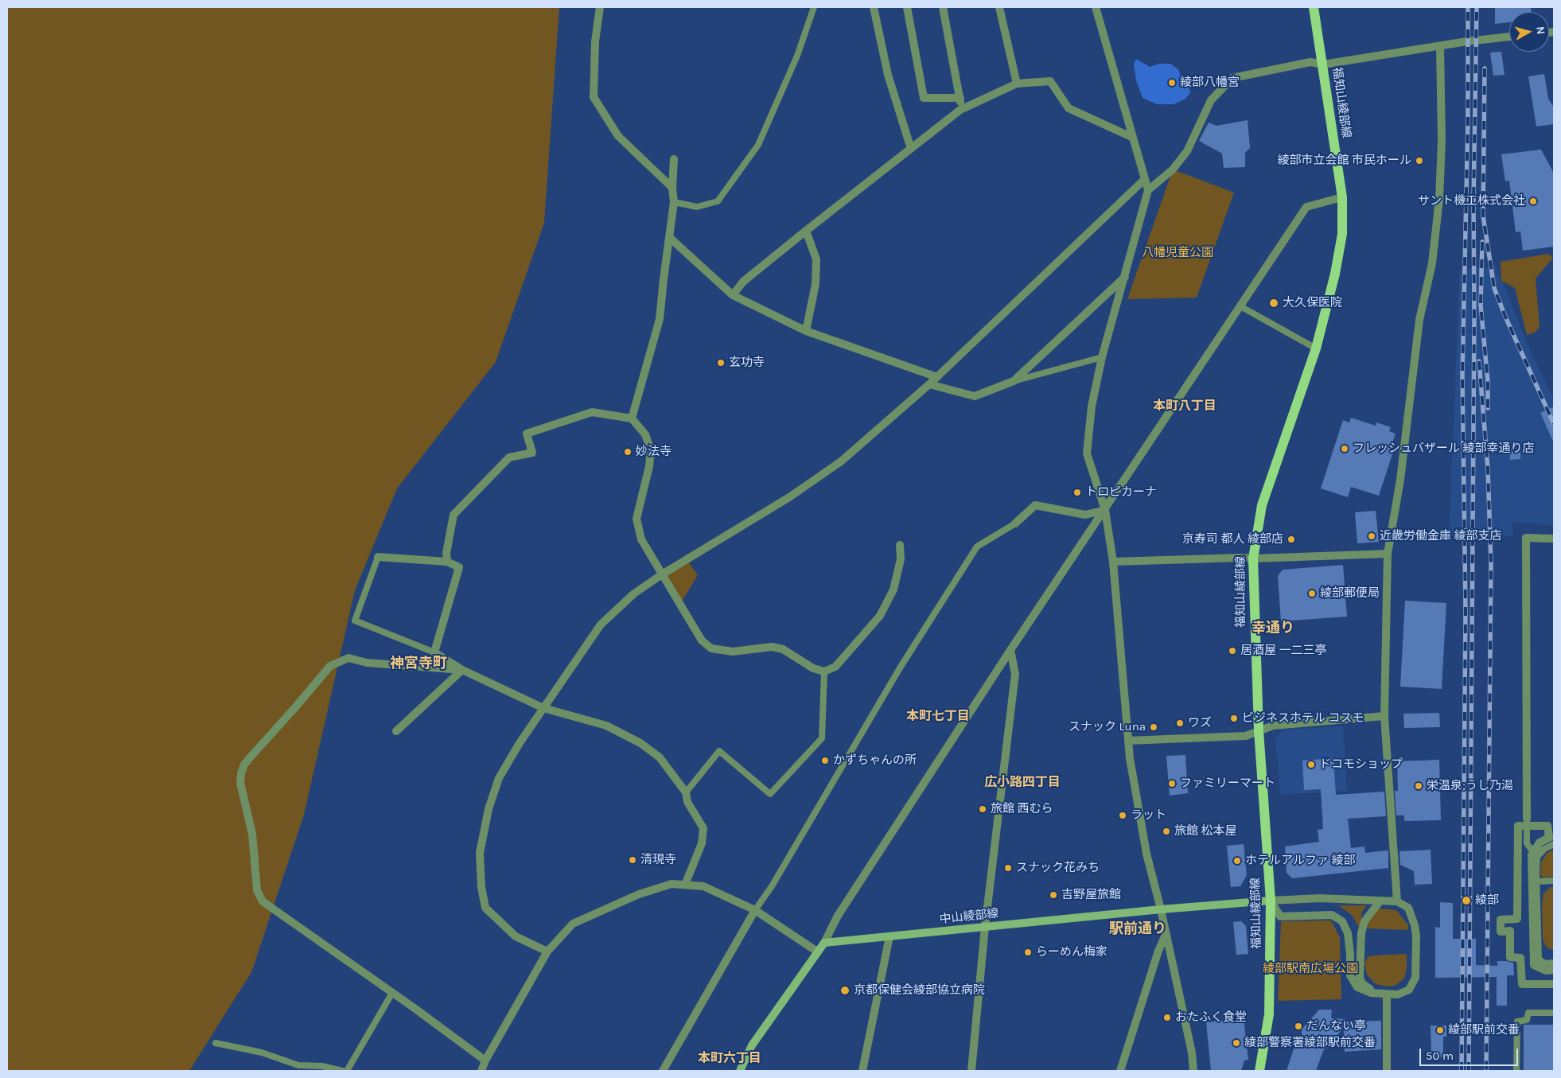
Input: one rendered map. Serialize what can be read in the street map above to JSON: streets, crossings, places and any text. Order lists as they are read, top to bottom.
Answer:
{
  "streets": {
    "main road": ["福知山綾部線", "中山綾部線"]
  },
  "crossings": [
    ["福知山綾部線", "中山綾部線"]
  ],
  "districts": [
    "本町八丁目",
    "幸通り",
    "神宮寺町",
    "本町七丁目",
    "広小路四丁目",
    "駅前通り",
    "本町六丁目"
  ],
  "parks": ["八幡児童公園", "綾部駅南広場公園"],
  "places": [
    "綾部八幡宮",
    "綾部市立会館 市民ホール",
    "サント機工株式会社",
    "大久保医院",
    "玄功寺",
    "フレッシュバザール 綾部幸通り店",
    "妙法寺",
    "トロピカーナ",
    "近畿労働金庫 綾部支店",
    "京寿司 都人 綾部店",
    "綾部郵便局",
    "居酒屋 一二三亭",
    "ビジネスホテル コスモ",
    "ワズ",
    "スナック Luna",
    "かずちゃんの所",
    "ドコモショップ",
    "ファミリーマート",
    "栄温泉;うし乃湯",
    "旅館 西むら",
    "ラット",
    "旅館 松本屋",
    "清現寺",
    "ホテルアルファ 綾部",
    "スナック花みち",
    "吉野屋旅館",
    "綾部",
    "らーめん梅家",
    "京都保健会綾部協立病院",
    "おたふく食堂",
    "だんない亭",
    "綾部駅前交番",
    "綾部警察署綾部駅前交番"
  ],
  "scale_bar": "50 m",
  "north": "right"
}
